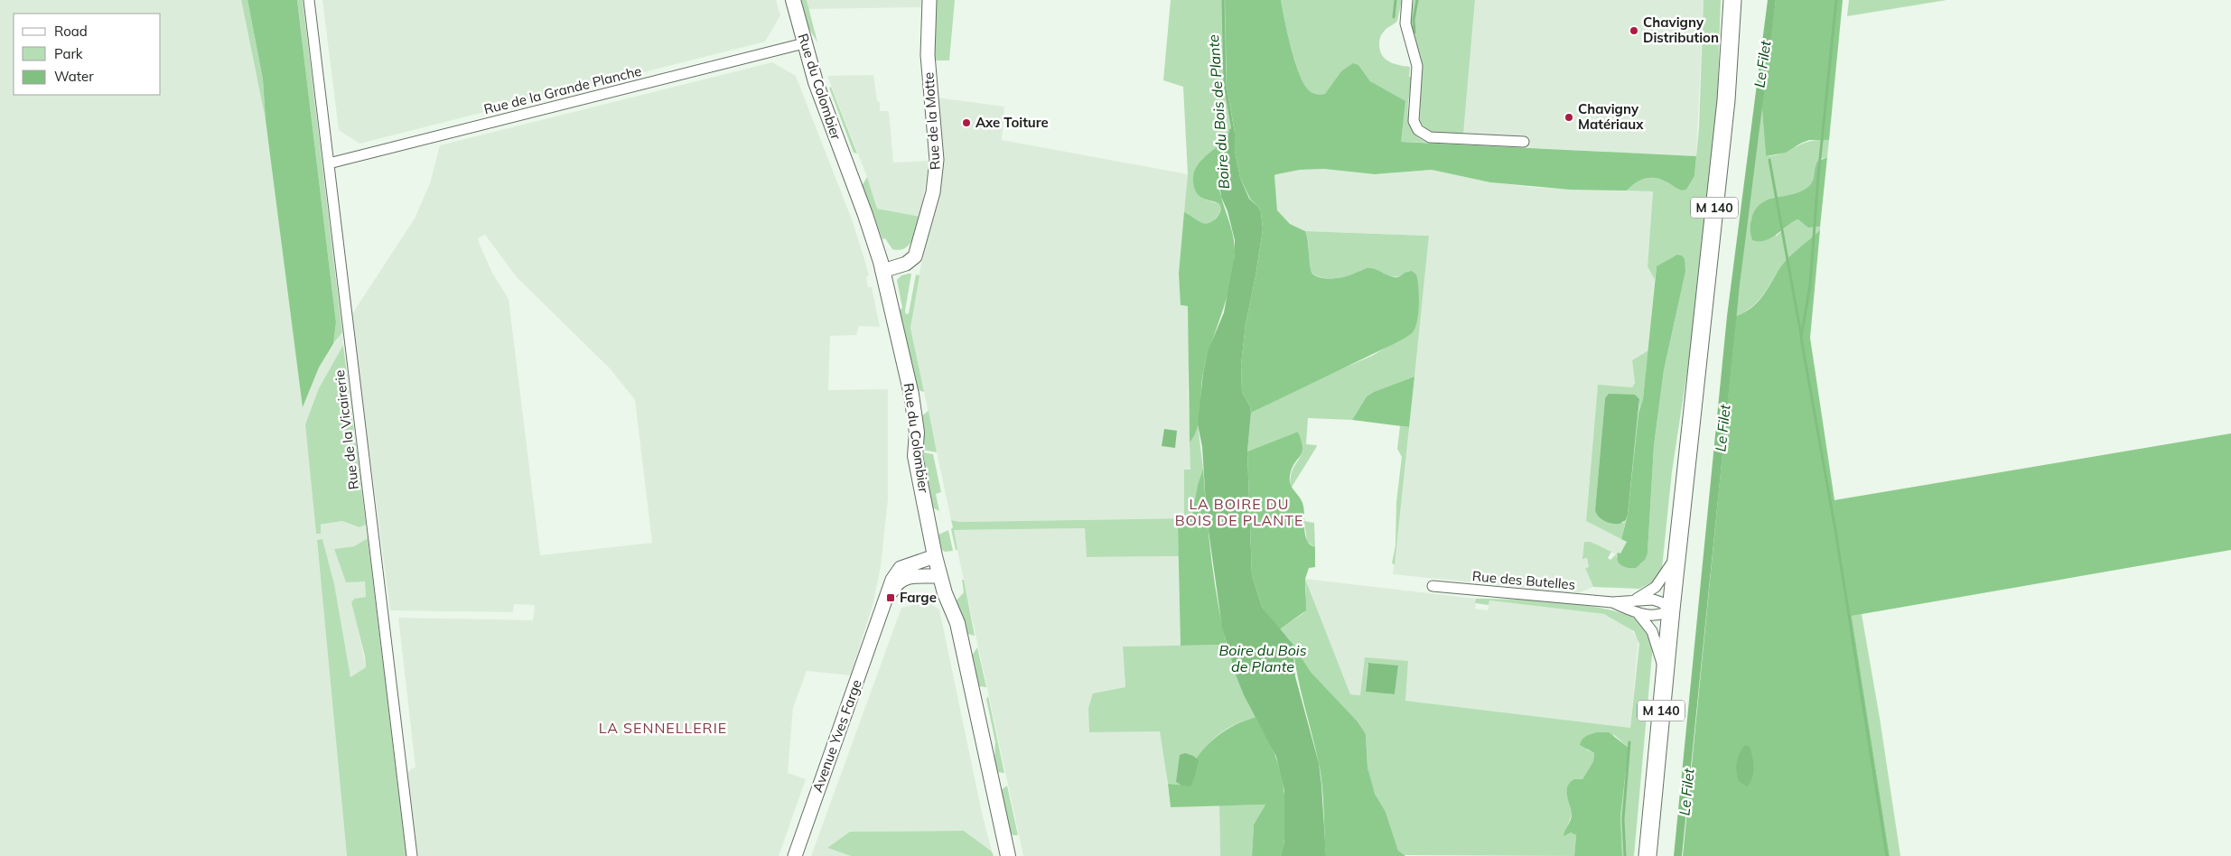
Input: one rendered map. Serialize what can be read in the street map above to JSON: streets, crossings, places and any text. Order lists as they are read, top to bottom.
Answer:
{
  "streets": {
    "main road": ["Rue du Colombier", "M 140"],
    "street": [
      "Rue de la Grande Planche",
      "Rue de la Motte",
      "Rue de la Vicairerie",
      "Rue des Butelles",
      "Avenue Yves Farge"
    ]
  },
  "crossings": [
    ["Rue du Colombier", "Rue de la Grande Planche"],
    ["Rue du Colombier", "Rue de la Motte"],
    ["Rue du Colombier", "Avenue Yves Farge"],
    ["Rue de la Grande Planche", "Rue de la Vicairerie"],
    ["M 140", "Rue des Butelles"]
  ],
  "districts": ["LA BOIRE DU BOIS DE PLANTE", "LA SENNELLERIE"],
  "water": ["Le Filet", "Boire du Bois de Plante"],
  "places": {
    "other": ["Chavigny Distribution", "Chavigny Matériaux", "Axe Toiture"],
    "transit": ["Farge"]
  },
  "legend": ["Road", "Park", "Water"]
}
